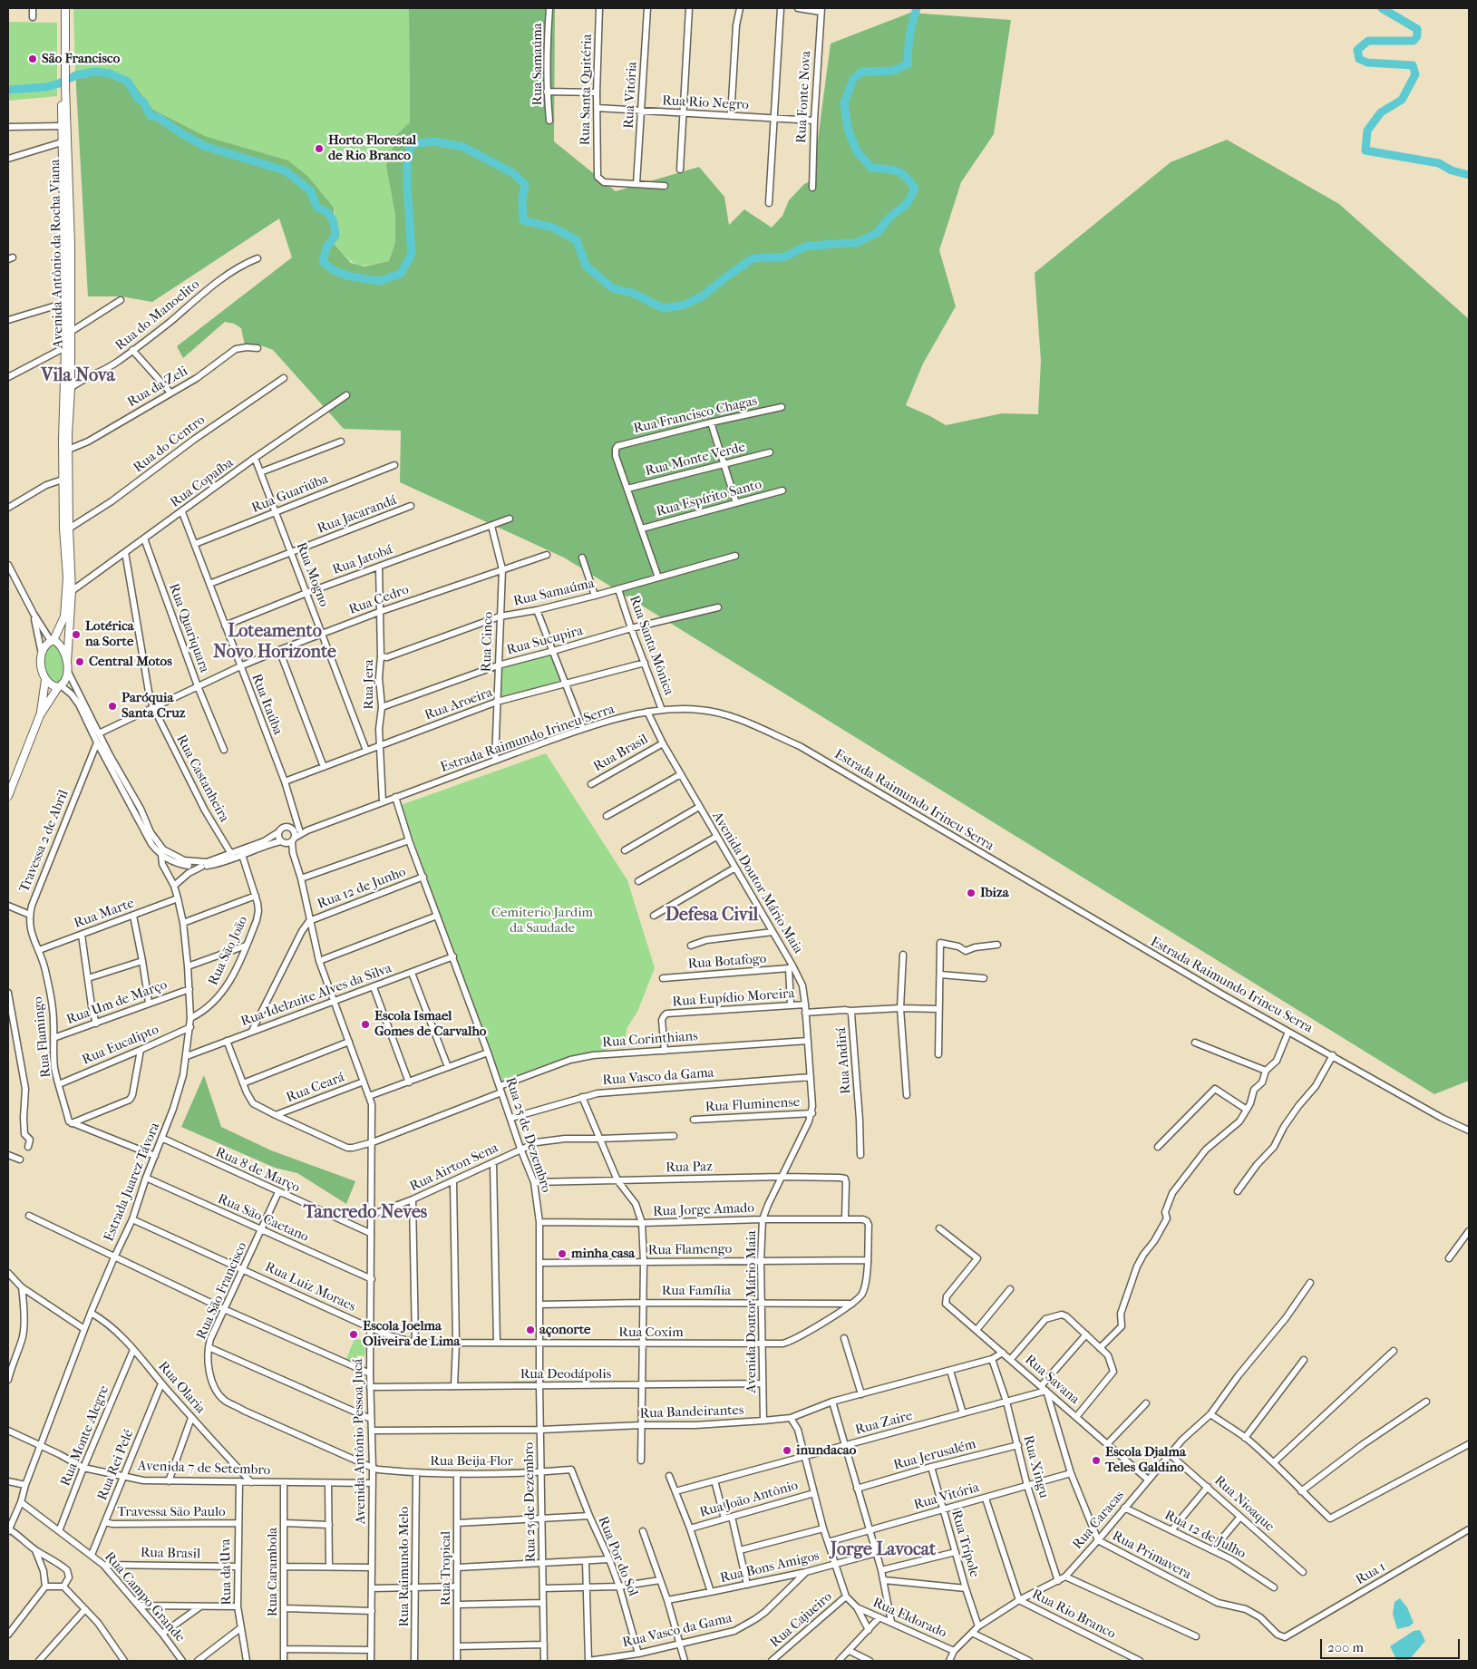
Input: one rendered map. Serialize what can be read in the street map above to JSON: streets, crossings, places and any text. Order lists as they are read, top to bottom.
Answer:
{
  "streets": {
    "main road": ["Avenida Antônio da Rocha Viana"],
    "street": [
      "Rua Samaúma",
      "Rua Santa Quitéria",
      "Rua Vitória",
      "Rua Fonte Nova",
      "Rua Rio Negro",
      "Rua do Manoelito",
      "Rua da Zeli",
      "Rua Francisco Chagas",
      "Rua do Centro",
      "Rua Monte Verde",
      "Rua Copaíba",
      "Rua Guariúba",
      "Rua Espírito Santo",
      "Rua Jacarandá",
      "Rua Jatobá",
      "Rua Mogno",
      "Rua Cedro",
      "Rua Quariquara",
      "Rua Sucupira",
      "Rua Cinco",
      "Rua Santa Mônica",
      "Rua Jera",
      "Rua Itaúba",
      "Rua Aroeira",
      "Estrada Raimundo Irineu Serra",
      "Rua Brasil",
      "Rua Castanheira",
      "Travessa 2 de Abril",
      "Avenida Doutor Mário Maia",
      "Rua 12 de Junho",
      "Rua Marte",
      "Rua São João",
      "Rua Botafogo",
      "Rua Idelzuite Alves da Silva",
      "Rua Eupídio Moreira",
      "Rua Um de Março",
      "Rua Flamingo",
      "Rua Corinthians",
      "Rua Eucalipto",
      "Rua Andirá",
      "Rua Vasco da Gama",
      "Rua Ceará",
      "Rua Fluminense",
      "Rua 25 de Dezembro",
      "Rua Airton Sena",
      "Rua Paz",
      "Rua 8 de Março",
      "Estrada Juarez Távora",
      "Rua Jorge Amado",
      "Rua São Caetano",
      "Rua Flamengo",
      "Rua Luiz Moraes",
      "Rua São Francisco",
      "Rua Família",
      "Rua Coxim",
      "Rua Deodápolis",
      "Rua Savana",
      "Rua Olaria",
      "Rua Bandeirantes",
      "Rua Zaire",
      "Rua Monte Alegre",
      "Avenida Antônio Pessoa Jucá",
      "Rua Jerusalém",
      "Rua Beija-Flor",
      "Rua Rei Pelé",
      "Rua Xingu",
      "Avenida 7 de Setembro",
      "Rua João Antônio",
      "Rua Nioaque",
      "Travessa São Paulo",
      "Rua Caracas",
      "Rua 12 de Julho",
      "Rua Trípole",
      "Rua Primavera",
      "Rua Por do Sol",
      "Rua Raimundo Melo",
      "Rua Bons Amigos",
      "Rua Tropical",
      "Rua da Uva",
      "Rua Carambola",
      "Rua 1",
      "Rua Campo Grande",
      "Rua Rio Branco",
      "Rua Eldorado",
      "Rua Cajueiro"
    ]
  },
  "crossings": [
    ["Rua Samaúma", "Rua Cinco"],
    ["Rua Samaúma", "Rua Santa Mônica"],
    ["Rua Samaúma", "Rua Jera"],
    ["Rua Santa Quitéria", "Rua Vitória"],
    ["Rua Santa Quitéria", "Rua Rio Negro"],
    ["Rua Vitória", "Rua Rio Negro"],
    ["Rua Vitória", "Rua Xingu"],
    ["Rua Vitória", "Rua Trípole"],
    ["Rua Vitória", "Rua Primavera"],
    ["Rua Vitória", "Rua Rio Branco"],
    ["Rua Fonte Nova", "Rua Rio Negro"],
    ["Avenida Antônio da Rocha Viana", "Rua do Manoelito"],
    ["Avenida Antônio da Rocha Viana", "Rua da Zeli"],
    ["Avenida Antônio da Rocha Viana", "Rua do Centro"],
    ["Avenida Antônio da Rocha Viana", "Rua Copaíba"],
    ["Rua Francisco Chagas", "Rua Monte Verde"],
    ["Rua Copaíba", "Rua Mogno"],
    ["Rua Copaíba", "Rua Quariquara"],
    ["Rua Copaíba", "Rua Itaúba"],
    ["Rua Copaíba", "Rua Castanheira"],
    ["Rua Guariúba", "Rua Mogno"],
    ["Rua Guariúba", "Rua Itaúba"],
    ["Rua Jacarandá", "Rua Mogno"],
    ["Rua Jacarandá", "Rua Itaúba"],
    ["Rua Jatobá", "Rua Mogno"],
    ["Rua Jatobá", "Rua Cinco"],
    ["Rua Jatobá", "Rua Jera"],
    ["Rua Jatobá", "Rua Itaúba"],
    ["Rua Mogno", "Rua Cedro"],
    ["Rua Mogno", "Rua Aroeira"],
    ["Rua Cedro", "Rua Quariquara"],
    ["Rua Cedro", "Rua Cinco"],
    ["Rua Cedro", "Rua Jera"],
    ["Rua Cedro", "Rua Itaúba"],
    ["Rua Cedro", "Rua Castanheira"],
    ["Rua Sucupira", "Rua Cinco"],
    ["Rua Sucupira", "Rua Santa Mônica"],
    ["Rua Sucupira", "Rua Jera"],
    ["Rua Cinco", "Rua Aroeira"],
    ["Rua Cinco", "Estrada Raimundo Irineu Serra"],
    ["Rua Santa Mônica", "Rua Aroeira"],
    ["Rua Santa Mônica", "Estrada Raimundo Irineu Serra"],
    ["Rua Jera", "Rua Aroeira"],
    ["Rua Jera", "Estrada Raimundo Irineu Serra"],
    ["Rua Itaúba", "Rua Aroeira"],
    ["Rua Itaúba", "Estrada Raimundo Irineu Serra"],
    ["Rua Itaúba", "Avenida Antônio Pessoa Jucá"],
    ["Estrada Raimundo Irineu Serra", "Avenida Doutor Mário Maia"],
    ["Estrada Raimundo Irineu Serra", "Rua 25 de Dezembro"],
    ["Estrada Raimundo Irineu Serra", "Avenida Antônio Pessoa Jucá"],
    ["Rua Brasil", "Avenida Doutor Mário Maia"],
    ["Rua Brasil", "Rua da Uva"],
    ["Rua Brasil", "Rua Campo Grande"],
    ["Travessa 2 de Abril", "Rua Marte"],
    ["Travessa 2 de Abril", "Rua Flamingo"],
    ["Avenida Doutor Mário Maia", "Rua Botafogo"],
    ["Avenida Doutor Mário Maia", "Rua Eupídio Moreira"],
    ["Avenida Doutor Mário Maia", "Rua Corinthians"],
    ["Avenida Doutor Mário Maia", "Rua Andirá"],
    ["Avenida Doutor Mário Maia", "Rua Vasco da Gama"],
    ["Avenida Doutor Mário Maia", "Rua Fluminense"],
    ["Avenida Doutor Mário Maia", "Rua Paz"],
    ["Avenida Doutor Mário Maia", "Rua Jorge Amado"],
    ["Avenida Doutor Mário Maia", "Rua Flamengo"],
    ["Avenida Doutor Mário Maia", "Rua Família"],
    ["Avenida Doutor Mário Maia", "Rua Coxim"],
    ["Avenida Doutor Mário Maia", "Rua Deodápolis"],
    ["Avenida Doutor Mário Maia", "Rua Bandeirantes"],
    ["Rua 12 de Junho", "Rua 25 de Dezembro"],
    ["Rua 12 de Junho", "Avenida Antônio Pessoa Jucá"],
    ["Rua Marte", "Rua Flamingo"],
    ["Rua Marte", "Estrada Juarez Távora"],
    ["Rua São João", "Estrada Juarez Távora"],
    ["Rua Idelzuite Alves da Silva", "Rua Corinthians"],
    ["Rua Idelzuite Alves da Silva", "Rua 25 de Dezembro"],
    ["Rua Idelzuite Alves da Silva", "Estrada Juarez Távora"],
    ["Rua Idelzuite Alves da Silva", "Avenida Antônio Pessoa Jucá"],
    ["Rua Eupídio Moreira", "Rua Corinthians"],
    ["Rua Um de Março", "Rua Flamingo"],
    ["Rua Um de Março", "Estrada Juarez Távora"],
    ["Rua Flamingo", "Rua Eucalipto"],
    ["Rua Corinthians", "Rua Ceará"],
    ["Rua Corinthians", "Rua 25 de Dezembro"],
    ["Rua Corinthians", "Avenida Antônio Pessoa Jucá"],
    ["Rua Eucalipto", "Estrada Juarez Távora"],
    ["Rua Vasco da Gama", "Rua 25 de Dezembro"],
    ["Rua Vasco da Gama", "Rua Por do Sol"],
    ["Rua Vasco da Gama", "Rua Bons Amigos"],
    ["Rua Ceará", "Avenida Antônio Pessoa Jucá"],
    ["Rua 25 de Dezembro", "Rua Airton Sena"],
    ["Rua 25 de Dezembro", "Rua Paz"],
    ["Rua 25 de Dezembro", "Rua Jorge Amado"],
    ["Rua 25 de Dezembro", "Rua Flamengo"],
    ["Rua 25 de Dezembro", "Rua Luiz Moraes"],
    ["Rua 25 de Dezembro", "Rua Família"],
    ["Rua 25 de Dezembro", "Rua Coxim"],
    ["Rua 25 de Dezembro", "Rua Deodápolis"],
    ["Rua 25 de Dezembro", "Rua Bandeirantes"],
    ["Rua 25 de Dezembro", "Rua Beija-Flor"],
    ["Rua Airton Sena", "Avenida Antônio Pessoa Jucá"],
    ["Rua Paz", "Rua Jorge Amado"],
    ["Rua 8 de Março", "Estrada Juarez Távora"],
    ["Rua 8 de Março", "Rua São Francisco"],
    ["Rua 8 de Março", "Avenida Antônio Pessoa Jucá"],
    ["Estrada Juarez Távora", "Rua São Caetano"],
    ["Estrada Juarez Távora", "Rua Luiz Moraes"],
    ["Estrada Juarez Távora", "Rua Olaria"],
    ["Estrada Juarez Távora", "Avenida 7 de Setembro"],
    ["Estrada Juarez Távora", "Rua Campo Grande"],
    ["Rua Jorge Amado", "Rua Flamengo"],
    ["Rua São Caetano", "Rua São Francisco"],
    ["Rua São Caetano", "Avenida Antônio Pessoa Jucá"],
    ["Rua Luiz Moraes", "Rua São Francisco"],
    ["Rua Luiz Moraes", "Rua Coxim"],
    ["Rua Luiz Moraes", "Avenida Antônio Pessoa Jucá"],
    ["Rua São Francisco", "Avenida Antônio Pessoa Jucá"],
    ["Rua São Francisco", "Rua Beija-Flor"],
    ["Rua Família", "Rua Coxim"],
    ["Rua Deodápolis", "Avenida Antônio Pessoa Jucá"],
    ["Rua Savana", "Rua Bandeirantes"],
    ["Rua Savana", "Rua Zaire"],
    ["Rua Savana", "Rua Caracas"],
    ["Rua Savana", "Rua Primavera"],
    ["Rua Olaria", "Rua Monte Alegre"],
    ["Rua Olaria", "Rua Rei Pelé"],
    ["Rua Olaria", "Avenida 7 de Setembro"],
    ["Rua Bandeirantes", "Avenida Antônio Pessoa Jucá"],
    ["Rua Bandeirantes", "Rua Xingu"],
    ["Rua Zaire", "Rua Xingu"],
    ["Rua Zaire", "Rua Primavera"],
    ["Rua Monte Alegre", "Avenida 7 de Setembro"],
    ["Rua Monte Alegre", "Rua Campo Grande"],
    ["Avenida Antônio Pessoa Jucá", "Rua Beija-Flor"],
    ["Avenida Antônio Pessoa Jucá", "Avenida 7 de Setembro"],
    ["Rua Jerusalém", "Rua Xingu"],
    ["Rua Jerusalém", "Rua Trípole"],
    ["Rua Beija-Flor", "Rua Por do Sol"],
    ["Rua Beija-Flor", "Rua Raimundo Melo"],
    ["Rua Beija-Flor", "Rua Tropical"],
    ["Rua Rei Pelé", "Avenida 7 de Setembro"],
    ["Rua Rei Pelé", "Travessa São Paulo"],
    ["Rua Rei Pelé", "Rua Campo Grande"],
    ["Rua Xingu", "Rua Caracas"],
    ["Avenida 7 de Setembro", "Rua da Uva"],
    ["Avenida 7 de Setembro", "Rua Carambola"],
    ["Rua Nioaque", "Rua Caracas"],
    ["Travessa São Paulo", "Rua da Uva"],
    ["Rua Caracas", "Rua 12 de Julho"],
    ["Rua Caracas", "Rua Trípole"],
    ["Rua Caracas", "Rua Primavera"],
    ["Rua Caracas", "Rua Rio Branco"],
    ["Rua Caracas", "Rua Eldorado"],
    ["Rua Primavera", "Rua 1"]
  ],
  "districts": [
    "Vila Nova",
    "Loteamento Novo Horizonte",
    "Defesa Civil",
    "Tancredo Neves",
    "Jorge Lavocat"
  ],
  "parks": ["Cemiterio Jardim da Saudade"],
  "places": [
    "São Francisco",
    "Horto Florestal de Rio Branco",
    "Lotérica na Sorte",
    "Central Motos",
    "Paróquia Santa Cruz",
    "Ibiza",
    "Escola Ismael Gomes de Carvalho",
    "minha casa",
    "açonorte",
    "Escola Joelma Oliveira de Lima",
    "inundacao",
    "Escola Djalma Teles Galdino"
  ],
  "scale_bar": "200 m"
}
